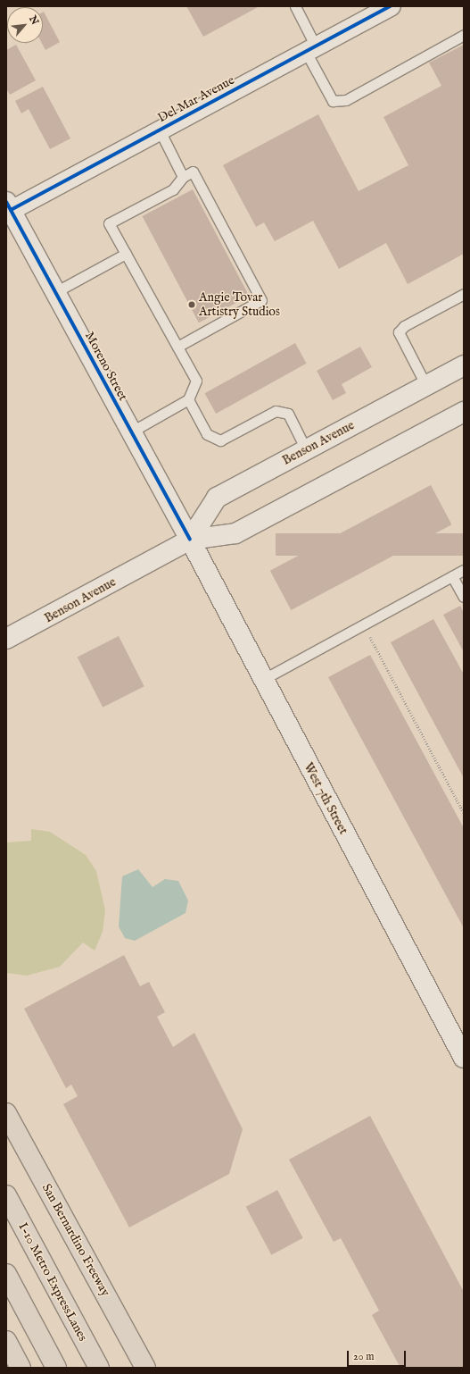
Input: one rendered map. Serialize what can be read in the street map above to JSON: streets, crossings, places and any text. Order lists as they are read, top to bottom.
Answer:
{
  "streets": {
    "highway": ["San Bernardino Freeway", "I-10 Metro ExpressLanes"],
    "main road": ["Moreno Street", "Benson Avenue", "West 7th Street"],
    "street": ["Del Mar Avenue"]
  },
  "crossings": [
    ["Del Mar Avenue", "Moreno Street"],
    ["Moreno Street", "Benson Avenue"],
    ["Moreno Street", "West 7th Street"],
    ["Benson Avenue", "West 7th Street"]
  ],
  "places": ["Angie Tovar Artistry Studios"],
  "scale_bar": "20 m",
  "north": "top right"
}
